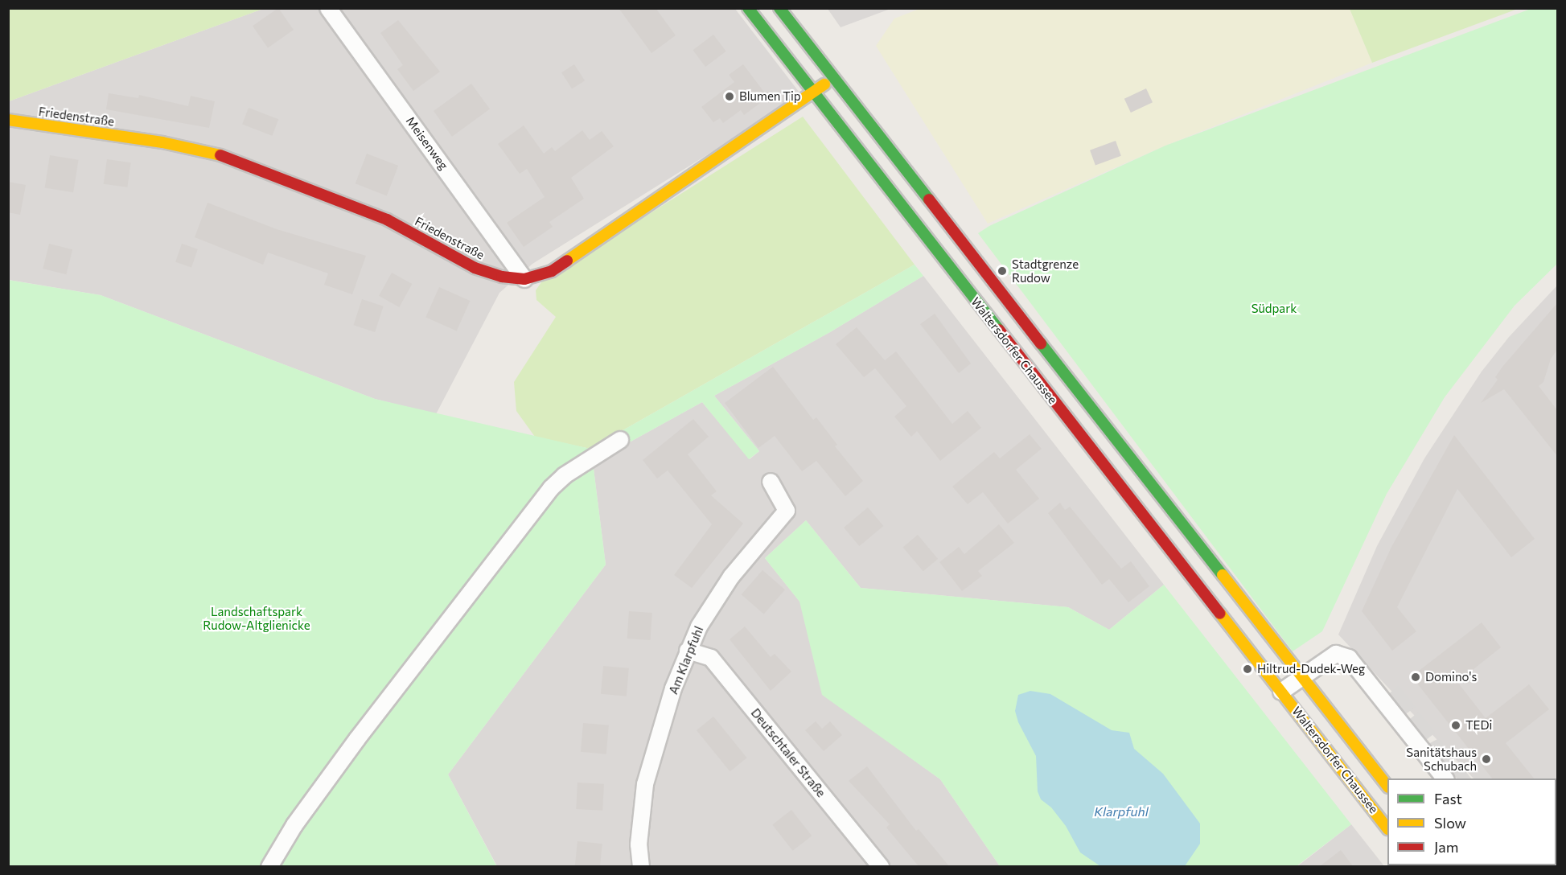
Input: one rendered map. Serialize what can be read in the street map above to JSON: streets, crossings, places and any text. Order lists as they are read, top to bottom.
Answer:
{
  "streets": {
    "main road": ["Friedenstraße", "Waltersdorfer Chaussee"],
    "street": ["Meisenweg", "Am Klarpfuhl", "Deutschtaler Straße"]
  },
  "crossings": [
    ["Friedenstraße", "Meisenweg"],
    ["Friedenstraße", "Waltersdorfer Chaussee"],
    ["Am Klarpfuhl", "Deutschtaler Straße"]
  ],
  "water": ["Klarpfuhl"],
  "parks": ["Südpark", "Landschaftspark Rudow-Altglienicke"],
  "places": [
    "Blumen Tip",
    "Stadtgrenze Rudow",
    "Hiltrud-Dudek-Weg",
    "Domino's",
    "TEDi",
    "Sanitätshaus Schubach"
  ],
  "legend": ["Fast", "Slow", "Jam"]
}
